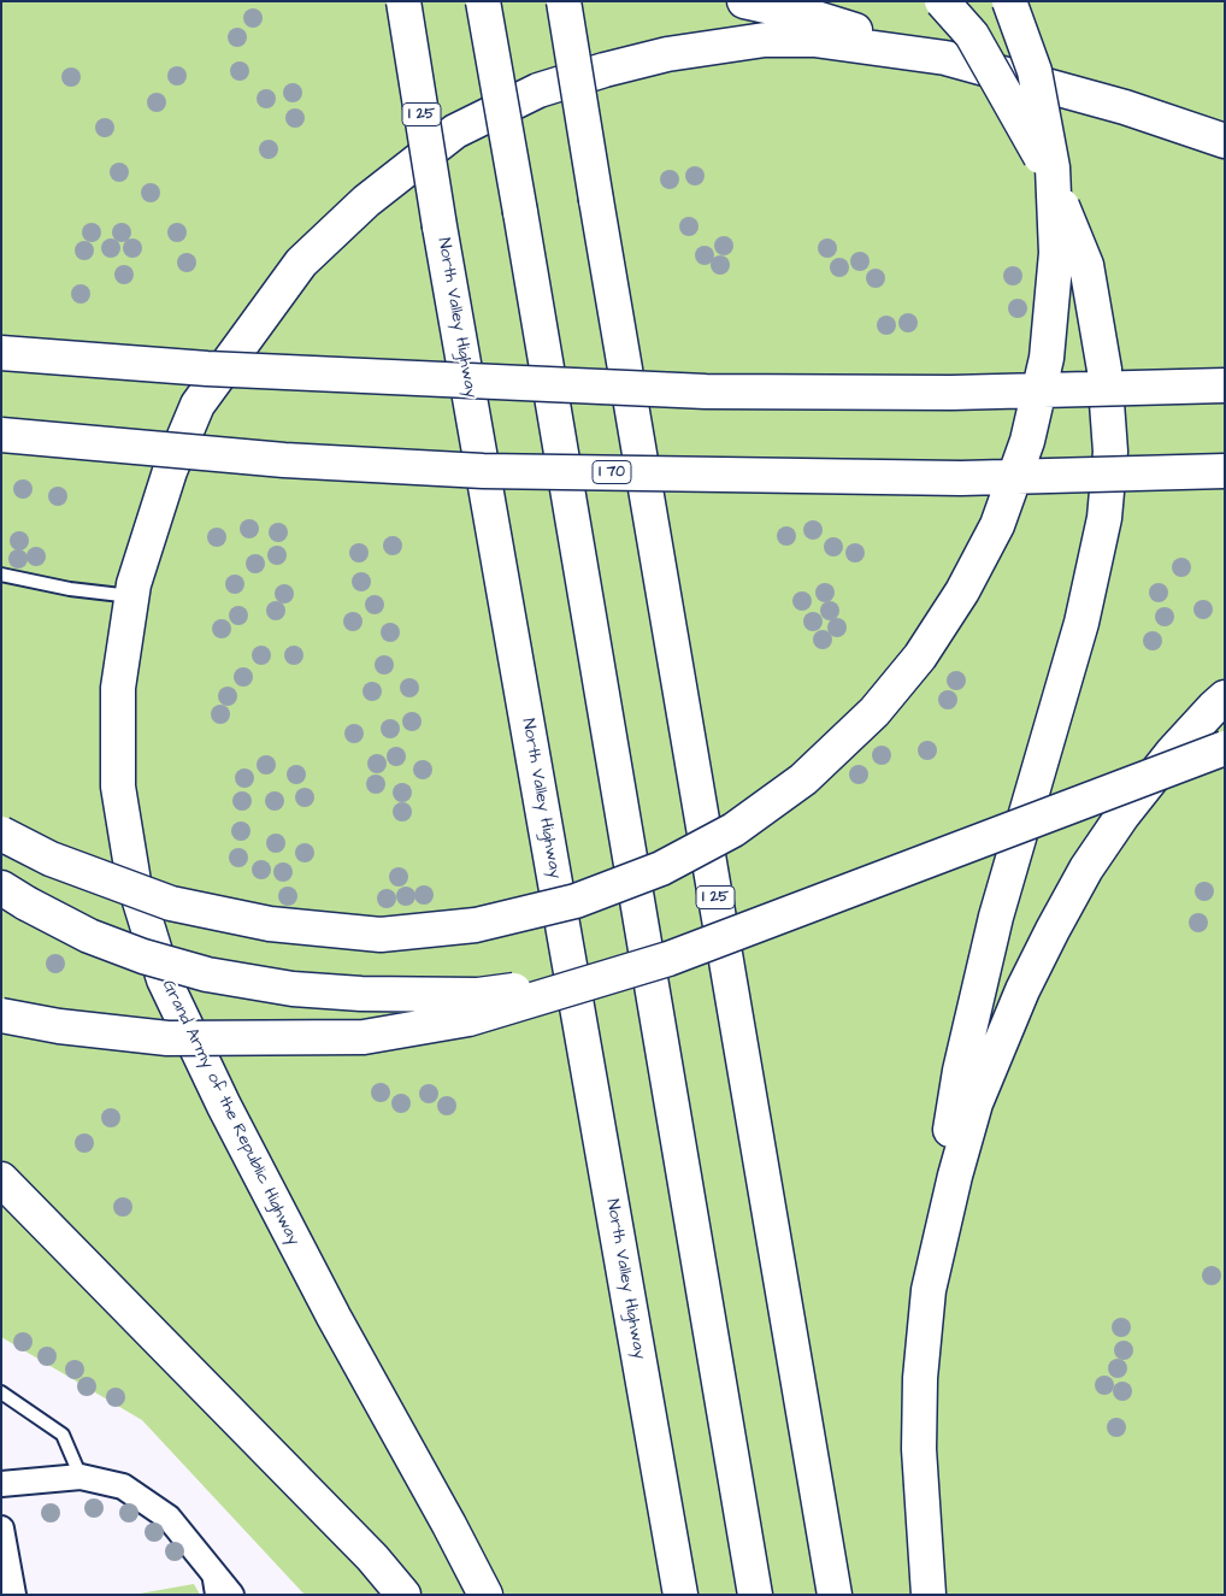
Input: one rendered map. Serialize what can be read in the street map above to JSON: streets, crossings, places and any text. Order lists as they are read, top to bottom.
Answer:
{
  "streets": {
    "highway": [
      "I 25",
      "North Valley Highway",
      "I 70",
      "Grand Army of the Republic Highway"
    ]
  }
}
